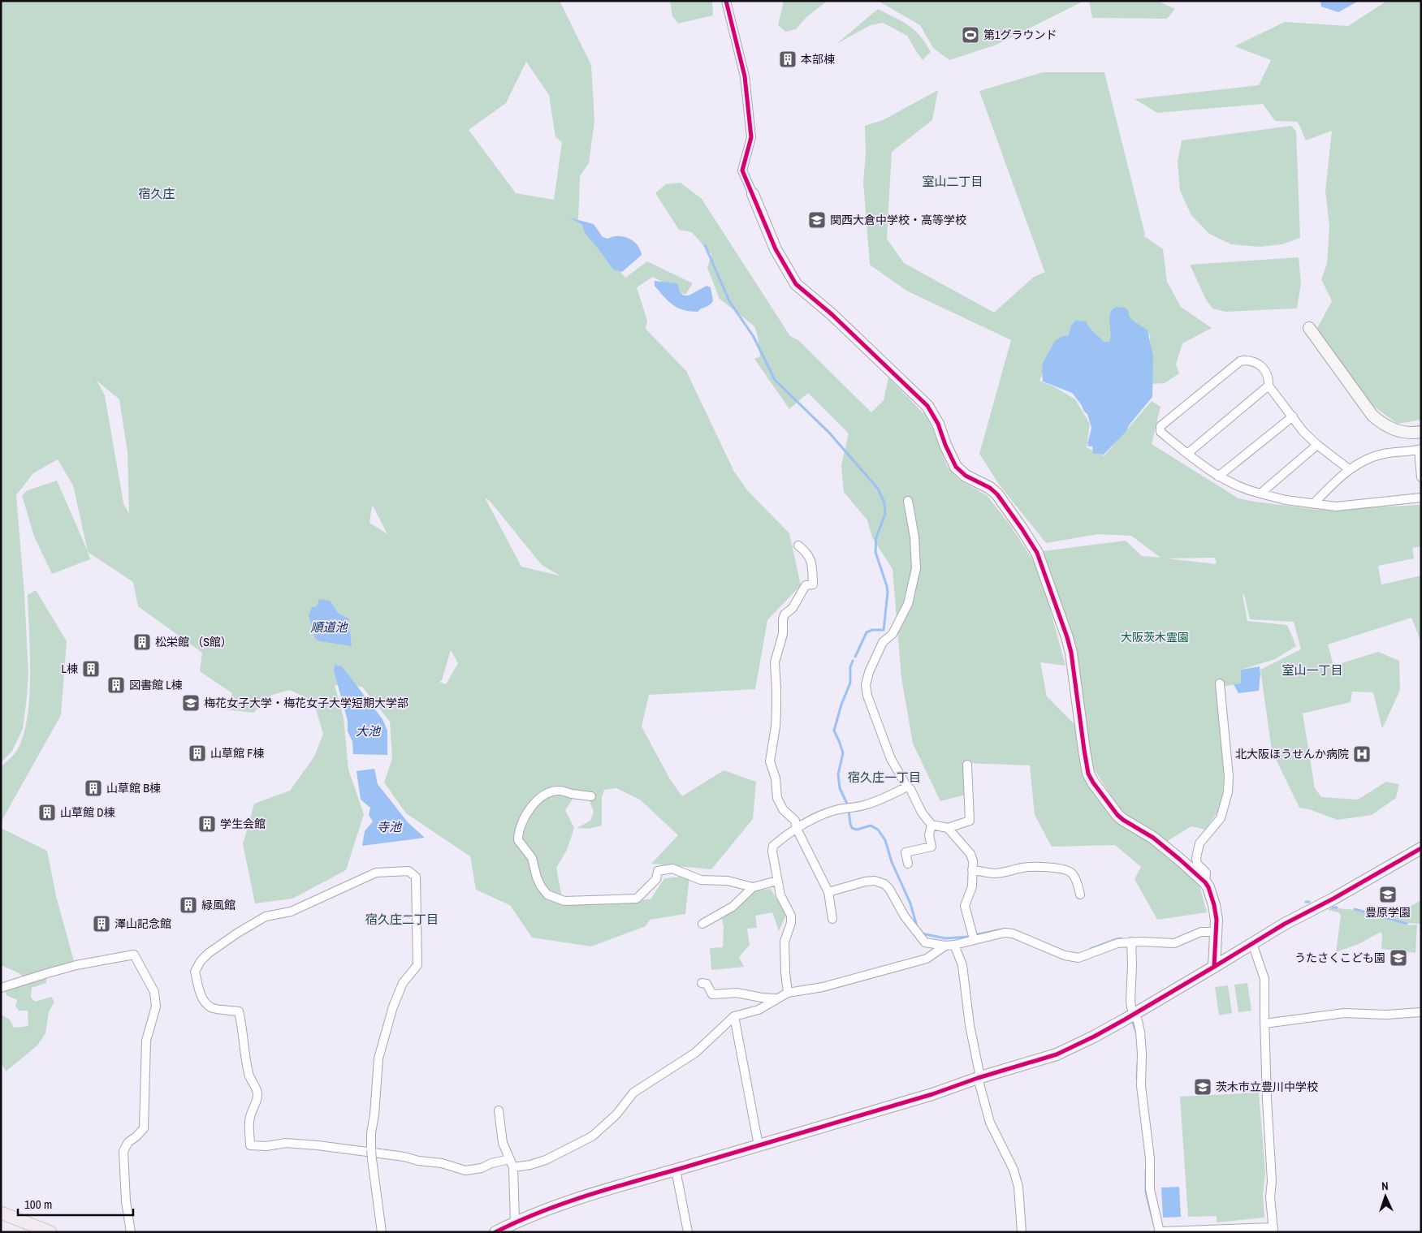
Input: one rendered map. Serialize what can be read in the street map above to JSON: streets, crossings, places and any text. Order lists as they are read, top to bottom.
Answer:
{
  "districts": [
    "室山二丁目",
    "宿久庄",
    "室山一丁目",
    "宿久庄一丁目",
    "宿久庄二丁目"
  ],
  "water": ["順道池", "大池", "寺池"],
  "parks": ["大阪茨木霊園"],
  "places": {
    "sports": ["第1グラウンド"],
    "building": [
      "本部棟",
      "松栄館 （S館）",
      "L棟",
      "図書館 L棟",
      "山草館 F棟",
      "山草館 B棟",
      "山草館 D棟",
      "学生会館",
      "緑風館",
      "澤山記念館"
    ],
    "school or university": [
      "関西大倉中学校・高等学校",
      "梅花女子大学・梅花女子大学短期大学部",
      "豊原学園",
      "うたさくこども園",
      "茨木市立豊川中学校"
    ],
    "hospital": ["北大阪ほうせんか病院"]
  },
  "scale_bar": "100 m",
  "north": "top"
}
